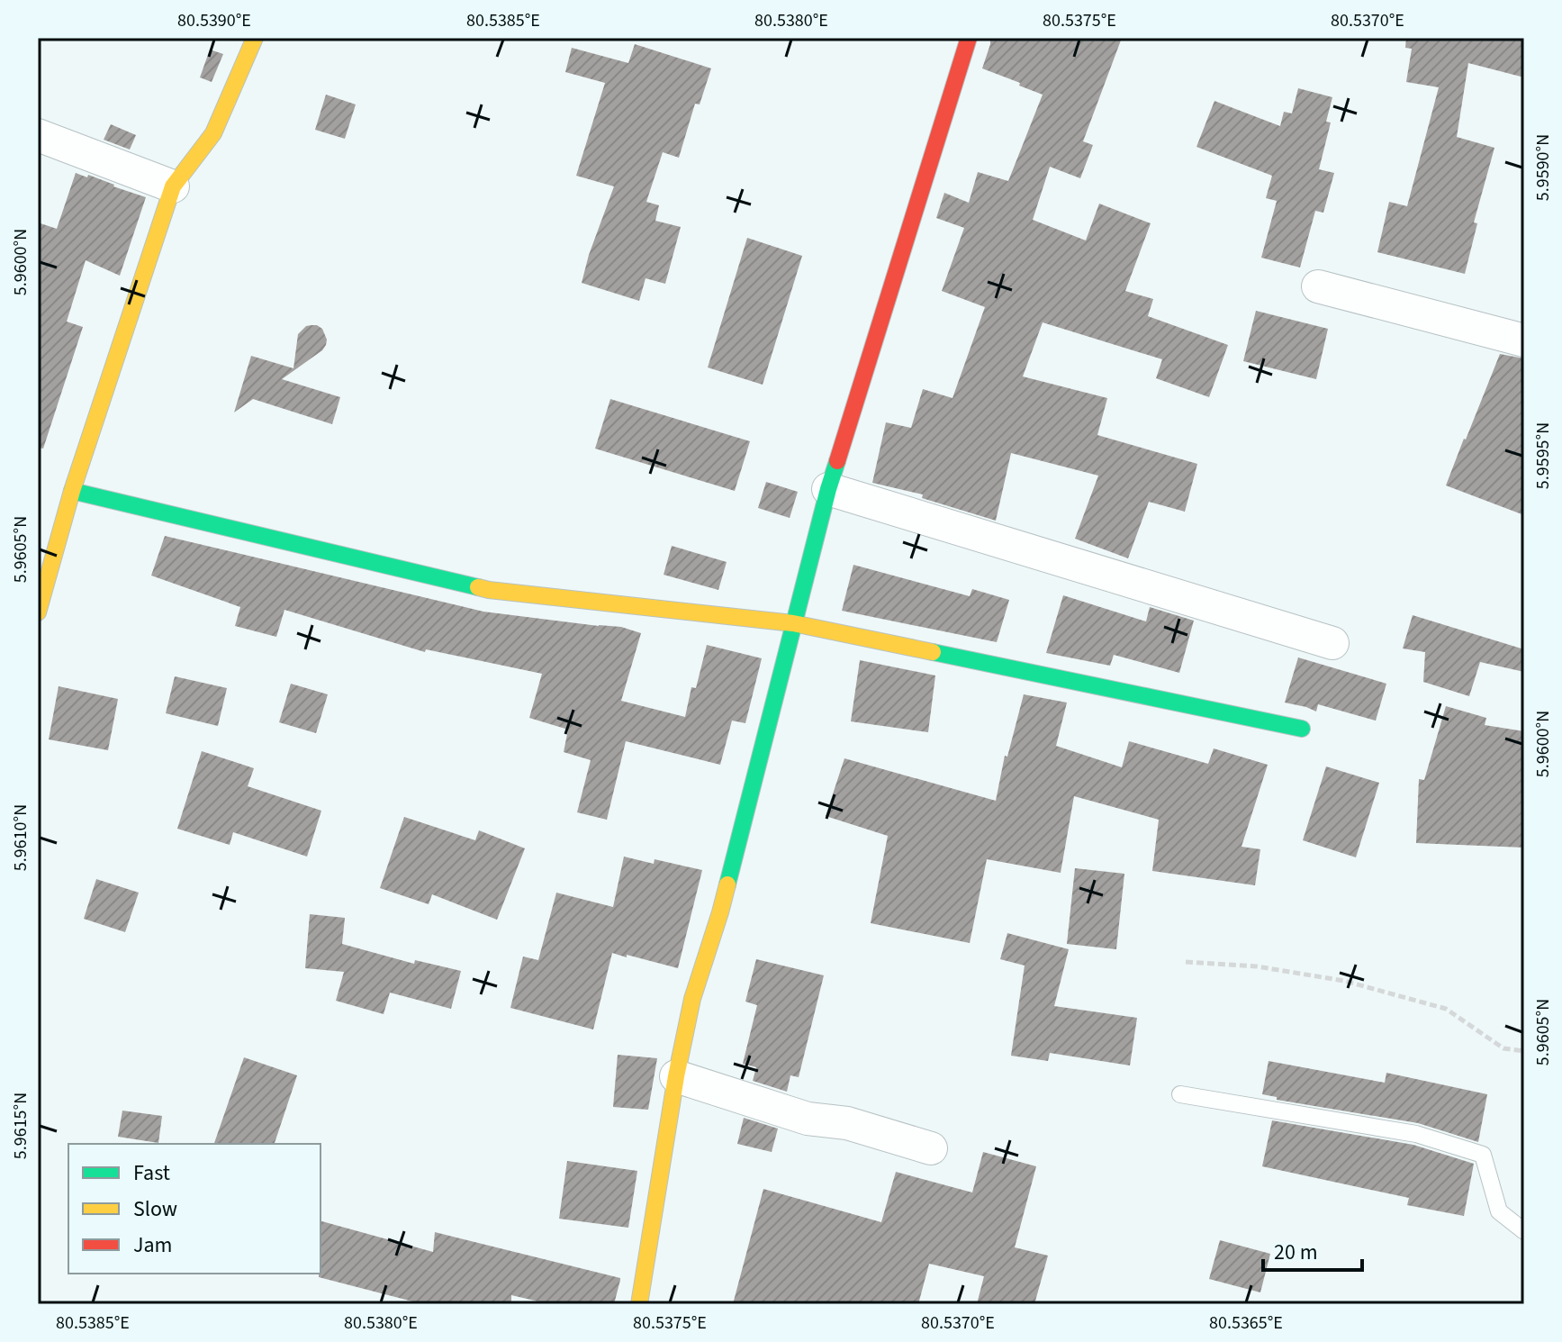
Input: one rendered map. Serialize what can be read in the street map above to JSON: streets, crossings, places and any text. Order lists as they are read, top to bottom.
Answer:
{
  "legend": ["Fast", "Slow", "Jam"],
  "scale_bar": "20 m",
  "coordinates": [
    "80.5390°E",
    "80.5385°E",
    "80.5380°E",
    "80.5375°E",
    "80.5370°E",
    "5.9590°N",
    "5.9600°N",
    "5.9595°N",
    "5.9605°N",
    "5.9610°N",
    "5.9615°N",
    "80.5365°E"
  ]
}
